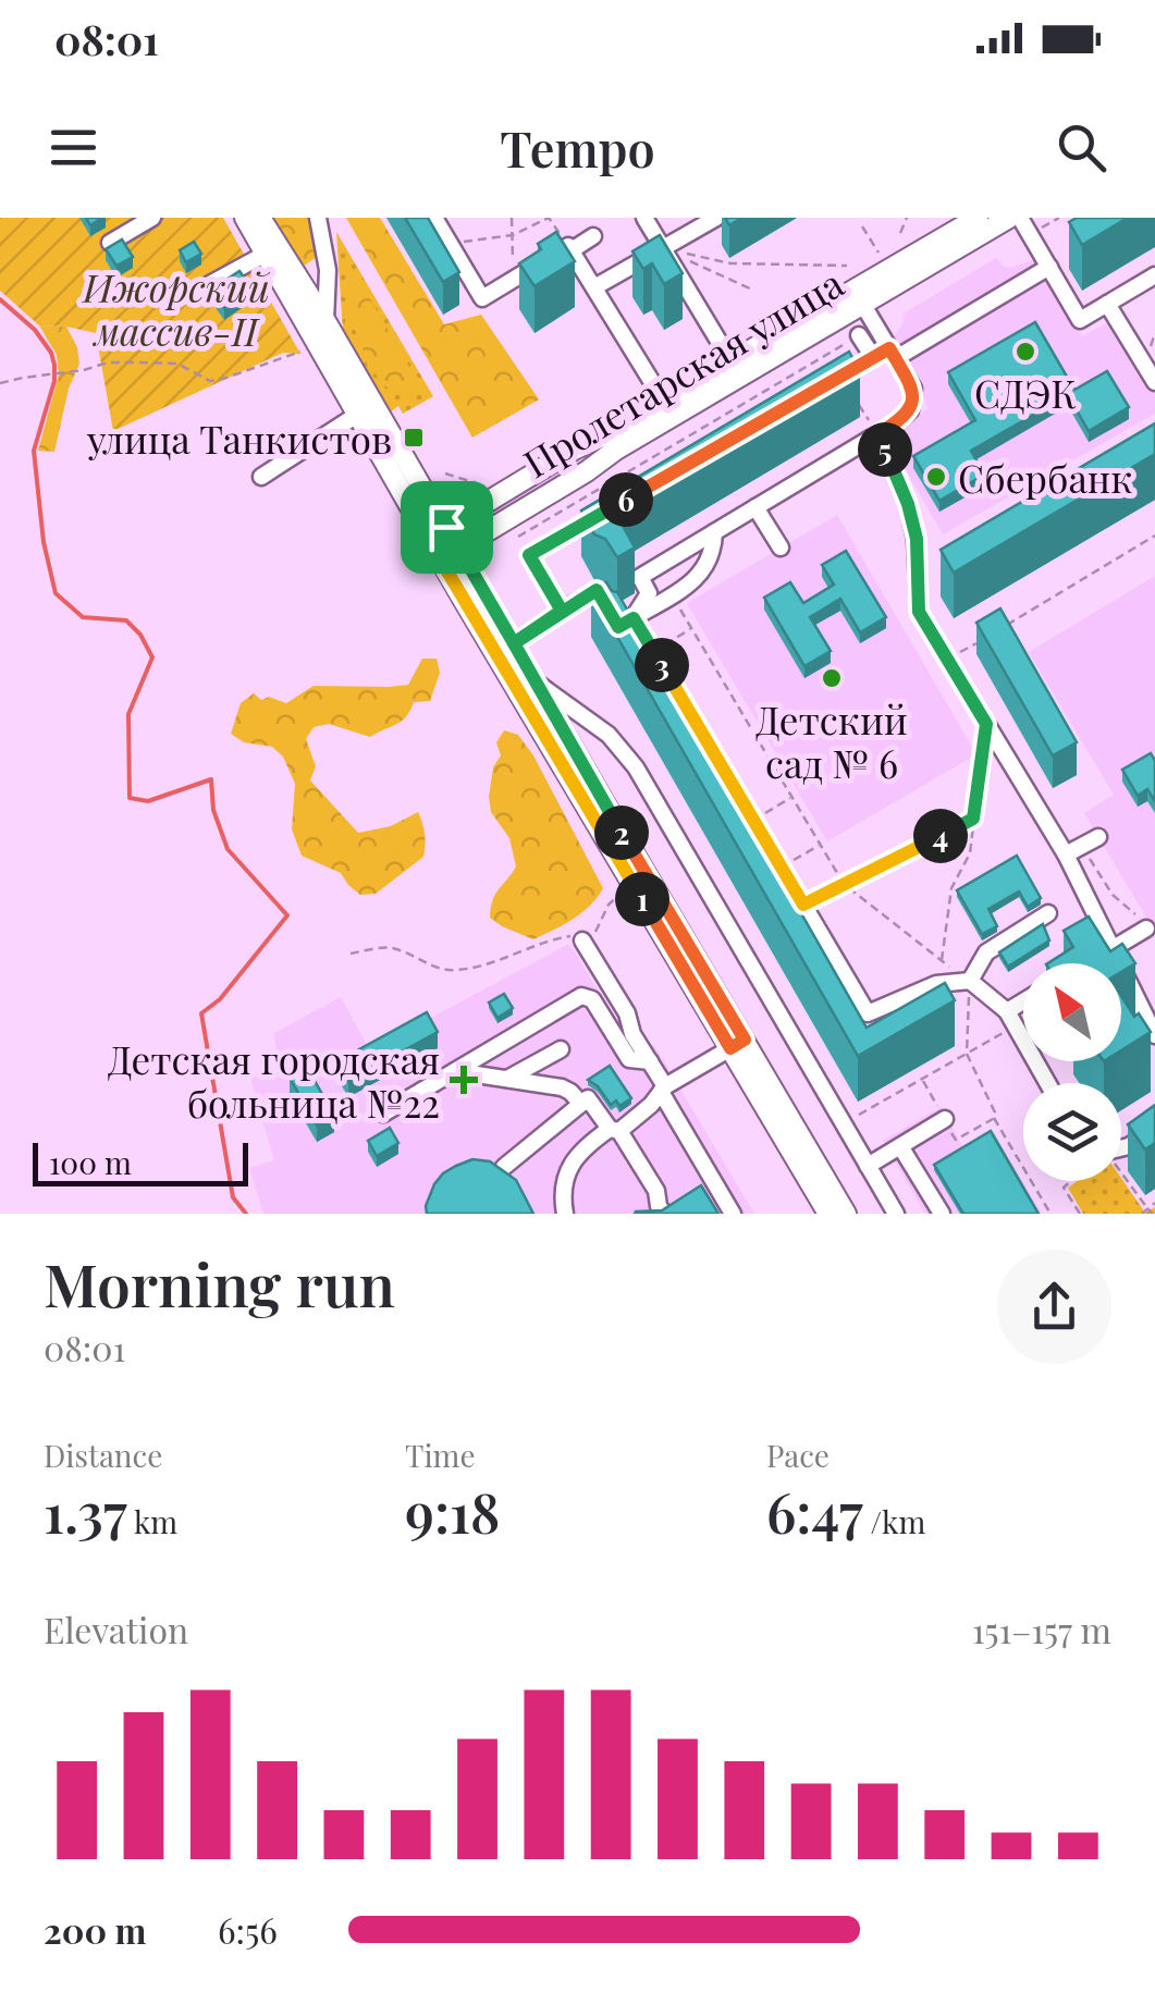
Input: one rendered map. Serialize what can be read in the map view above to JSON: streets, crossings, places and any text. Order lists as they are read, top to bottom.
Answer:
{
  "streets": {
    "main road": ["Пролетарская улица"]
  },
  "parks": ["Ижорский массив-II"],
  "places": {
    "other": ["СДЭК", "Сбербанк", "Детский сад № 6"],
    "transit": ["улица Танкистов"],
    "health": ["Детская городская больница №22"]
  },
  "scale_bar": "100 m",
  "north": "top left",
  "page": {
    "status": "08:01",
    "header": "Tempo",
    "pins": [
      "5",
      "6",
      "3",
      "2",
      "4",
      "1"
    ],
    "scale": "100 m",
    "heading": ["Morning run", "08:01"],
    "stats": [
      ["Distance", "1.37 km"],
      ["Time", "9:18"],
      ["Pace", "6:47 /km"]
    ],
    "chart": ["Elevation", "151–157 m"],
    "list": [
      {
        "name": "200 m",
        "note": "6:56"
      }
    ]
  }
}
